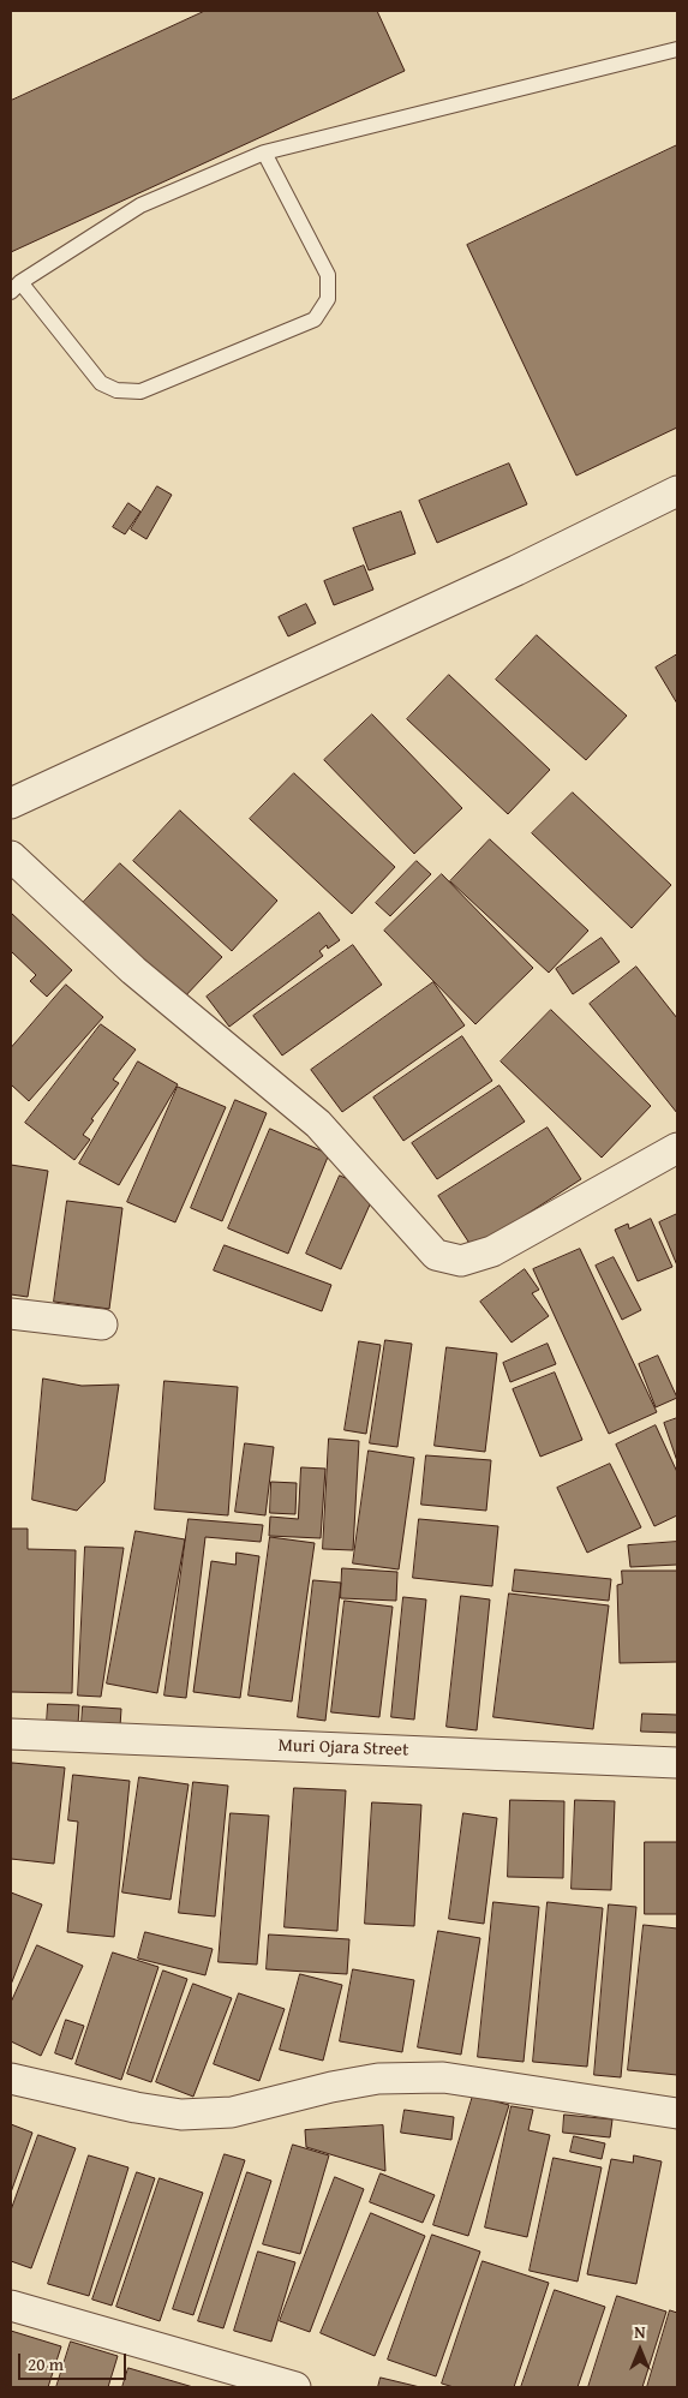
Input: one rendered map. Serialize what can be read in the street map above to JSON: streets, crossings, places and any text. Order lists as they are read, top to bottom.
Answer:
{
  "streets": {
    "street": ["Muri Ojara Street"]
  },
  "scale_bar": "20 m",
  "north": "top"
}
